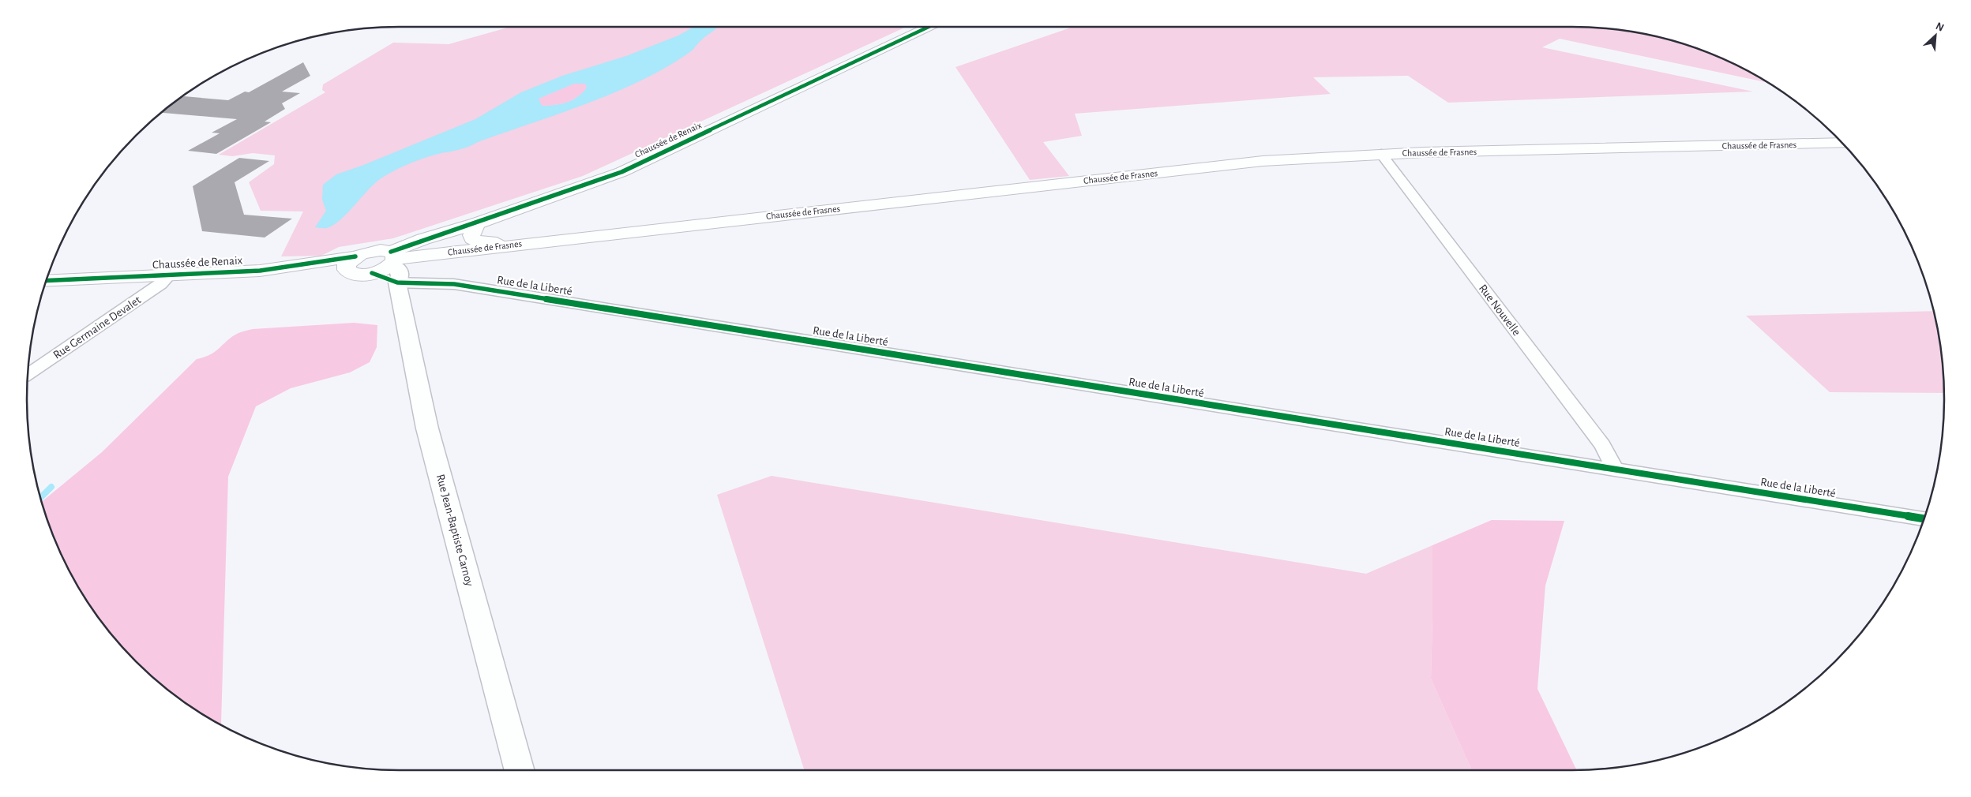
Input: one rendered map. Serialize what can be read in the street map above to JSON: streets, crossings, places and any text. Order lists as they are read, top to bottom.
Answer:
{
  "streets": {
    "main road": ["Chaussée de Renaix", "Chaussée de Frasnes"],
    "street": [
      "Rue de la Liberté",
      "Rue Nouvelle",
      "Rue Germaine Devalet",
      "Rue Jean-Baptiste Carnoy"
    ]
  },
  "crossings": [
    ["Chaussée de Renaix", "Chaussée de Frasnes"],
    ["Chaussée de Renaix", "Rue de la Liberté"],
    ["Chaussée de Renaix", "Rue Germaine Devalet"],
    ["Chaussée de Renaix", "Rue Jean-Baptiste Carnoy"],
    ["Chaussée de Frasnes", "Rue de la Liberté"],
    ["Chaussée de Frasnes", "Rue Nouvelle"],
    ["Chaussée de Frasnes", "Rue Jean-Baptiste Carnoy"],
    ["Rue de la Liberté", "Rue Nouvelle"],
    ["Rue de la Liberté", "Rue Jean-Baptiste Carnoy"]
  ],
  "north": "top right"
}
